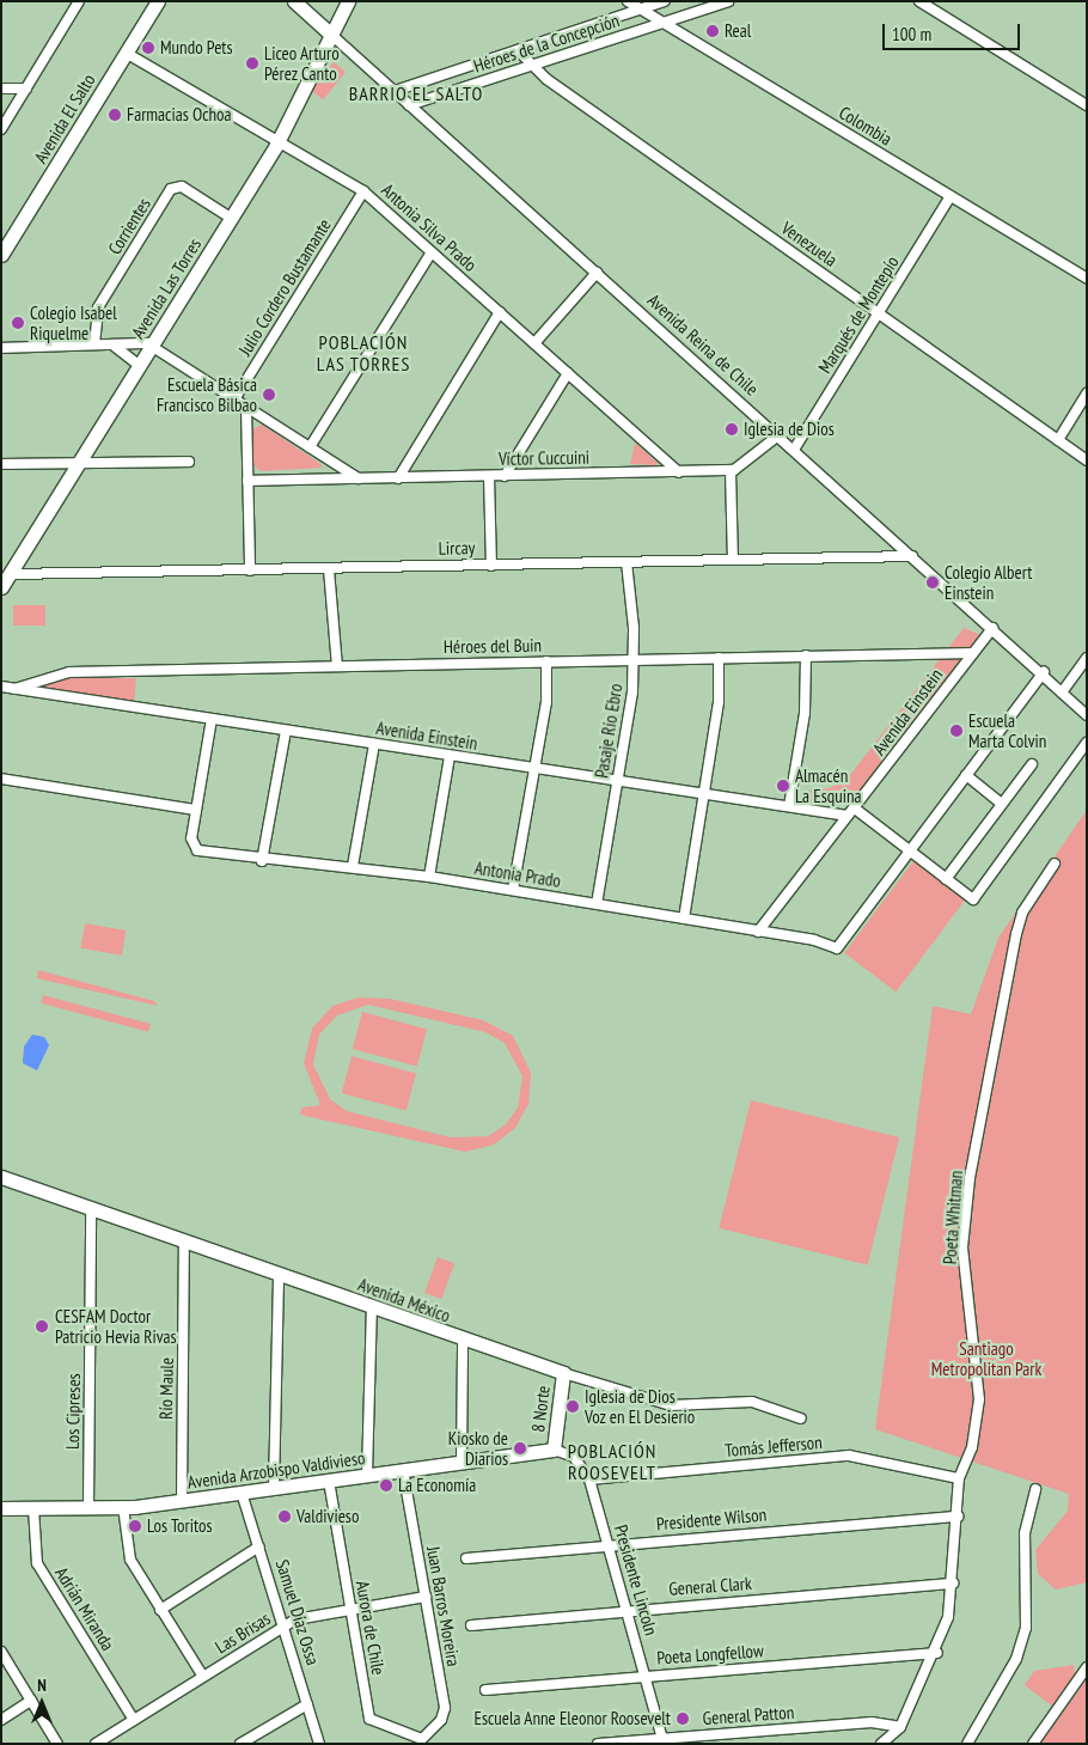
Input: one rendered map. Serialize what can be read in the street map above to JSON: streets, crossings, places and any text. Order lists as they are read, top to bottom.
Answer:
{
  "streets": {
    "street": [
      "Héroes de la Concepción",
      "Avenida El Salto",
      "Colombia",
      "Corrientes",
      "Antonia Silva Prado",
      "Venezuela",
      "Julio Cordero Bustamante",
      "Avenida Las Torres",
      "Marqués de Montepío",
      "Avenida Reina de Chile",
      "Víctor Cuccuini",
      "Lircay",
      "Héroes del Buin",
      "Avenida Einstein",
      "Pasaje Río Ebro",
      "Antonia Prado",
      "Poeta Whitman",
      "Avenida México",
      "Río Maule",
      "8 Norte",
      "Los Cipreses",
      "Tomás Jefferson",
      "Avenida Arzobispo Valdivieso",
      "Presidente Wilson",
      "Presidente Lincoln",
      "General Clark",
      "Juan Barros Moreira",
      "Adrián Miranda",
      "Samuel Díaz Ossa",
      "Aurora de Chile",
      "Las Brisas",
      "Poeta Longfellow",
      "General Patton"
    ]
  },
  "crossings": [
    ["Héroes de la Concepción", "Colombia"],
    ["Héroes de la Concepción", "Venezuela"],
    ["Héroes de la Concepción", "Avenida Reina de Chile"],
    ["Avenida El Salto", "Antonia Silva Prado"],
    ["Colombia", "Marqués de Montepío"],
    ["Corrientes", "Avenida Las Torres"],
    ["Antonia Silva Prado", "Julio Cordero Bustamante"],
    ["Antonia Silva Prado", "Avenida Las Torres"],
    ["Antonia Silva Prado", "Víctor Cuccuini"],
    ["Venezuela", "Marqués de Montepío"],
    ["Avenida Las Torres", "Avenida Reina de Chile"],
    ["Avenida Las Torres", "Lircay"],
    ["Marqués de Montepío", "Avenida Reina de Chile"],
    ["Avenida Reina de Chile", "Lircay"],
    ["Avenida Reina de Chile", "Avenida Einstein"],
    ["Lircay", "Pasaje Río Ebro"],
    ["Héroes del Buin", "Avenida Einstein"],
    ["Héroes del Buin", "Pasaje Río Ebro"],
    ["Avenida Einstein", "Pasaje Río Ebro"],
    ["Avenida Einstein", "Antonia Prado"],
    ["Pasaje Río Ebro", "Antonia Prado"],
    ["Poeta Whitman", "Tomás Jefferson"],
    ["Poeta Whitman", "Presidente Wilson"],
    ["Poeta Whitman", "General Clark"],
    ["Poeta Whitman", "Poeta Longfellow"],
    ["Poeta Whitman", "General Patton"],
    ["Avenida México", "Río Maule"],
    ["Avenida México", "8 Norte"],
    ["Avenida México", "Los Cipreses"],
    ["Río Maule", "Avenida Arzobispo Valdivieso"],
    ["8 Norte", "Avenida Arzobispo Valdivieso"],
    ["8 Norte", "Presidente Lincoln"],
    ["Los Cipreses", "Avenida Arzobispo Valdivieso"],
    ["Tomás Jefferson", "Presidente Lincoln"],
    ["Avenida Arzobispo Valdivieso", "Presidente Lincoln"],
    ["Avenida Arzobispo Valdivieso", "Juan Barros Moreira"],
    ["Avenida Arzobispo Valdivieso", "Adrián Miranda"],
    ["Avenida Arzobispo Valdivieso", "Samuel Díaz Ossa"],
    ["Avenida Arzobispo Valdivieso", "Aurora de Chile"],
    ["Presidente Wilson", "Presidente Lincoln"],
    ["Presidente Lincoln", "General Clark"],
    ["Presidente Lincoln", "Poeta Longfellow"],
    ["Presidente Lincoln", "General Patton"],
    ["Juan Barros Moreira", "Aurora de Chile"],
    ["Juan Barros Moreira", "Las Brisas"],
    ["Adrián Miranda", "Las Brisas"],
    ["Samuel Díaz Ossa", "Las Brisas"],
    ["Aurora de Chile", "Las Brisas"]
  ],
  "districts": ["BARRIO EL SALTO", "POBLACIÓN LAS TORRES", "POBLACIÓN ROOSEVELT"],
  "parks": ["Santiago Metropolitan Park"],
  "places": [
    "Real",
    "Mundo Pets",
    "Liceo Arturo Pérez Canto",
    "Farmacias Ochoa",
    "Colegio Isabel Riquelme",
    "Escuela Básica Francisco Bilbao",
    "Iglesia de Dios",
    "Colegio Albert Einstein",
    "Escuela Marta Colvin",
    "Almacén La Esquina",
    "CESFAM Doctor Patricio Hevia Rivas",
    "Iglesia de Dios Voz en El Desierio",
    "Kiosko de Diarios",
    "La Economía",
    "Valdivieso",
    "Los Toritos",
    "Escuela Anne Eleonor Roosevelt"
  ],
  "scale_bar": "100 m",
  "north": "top"
}
